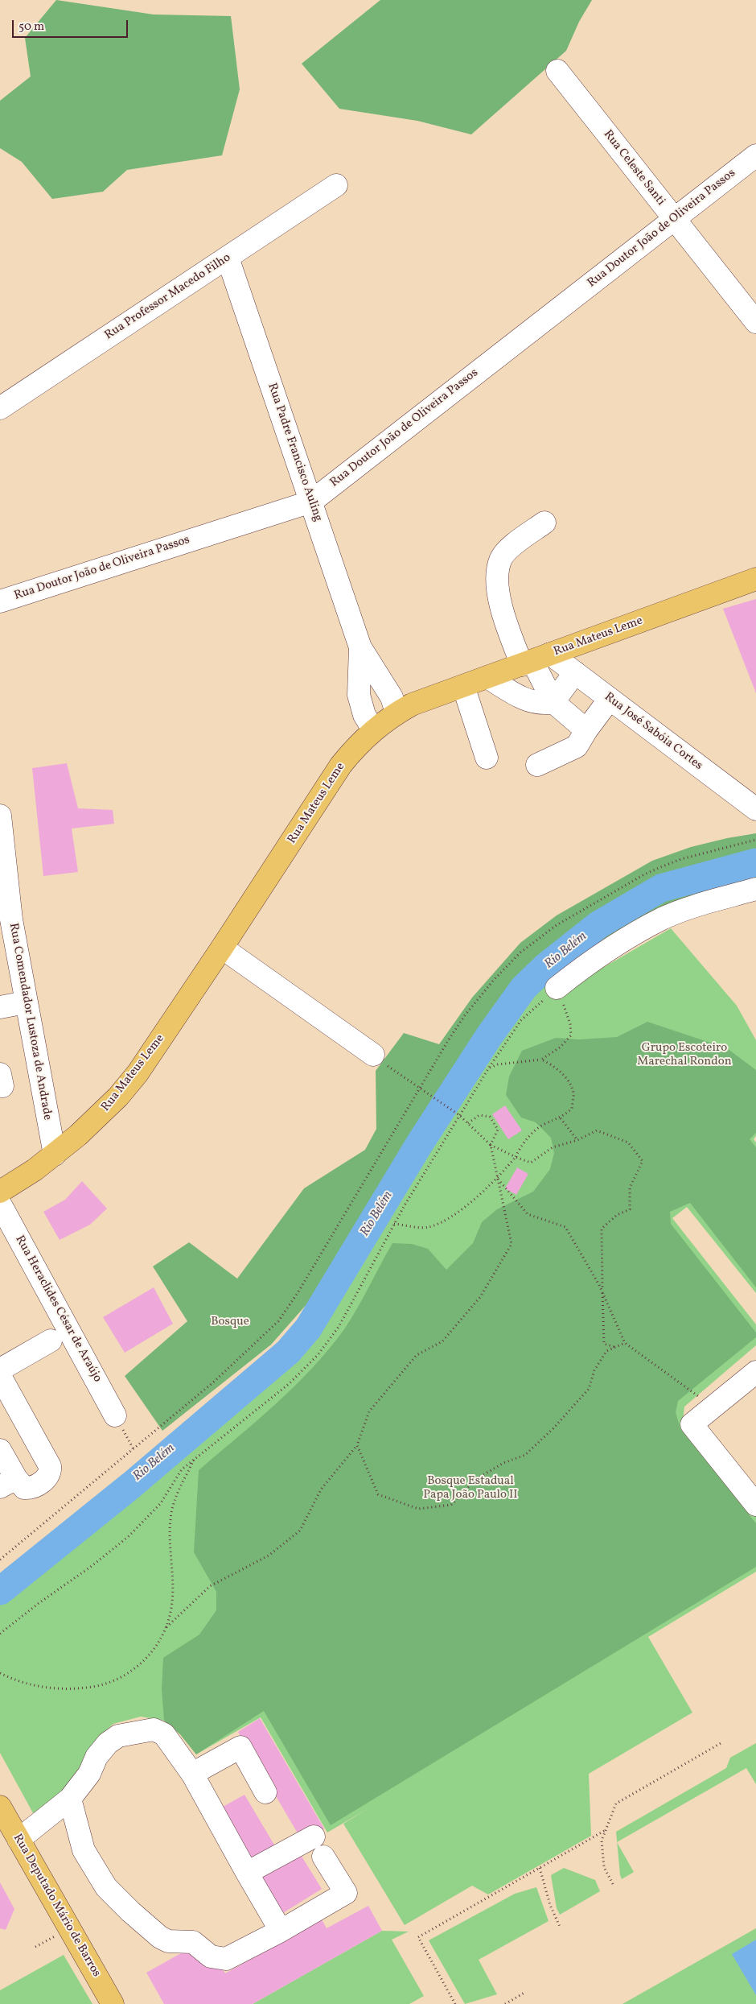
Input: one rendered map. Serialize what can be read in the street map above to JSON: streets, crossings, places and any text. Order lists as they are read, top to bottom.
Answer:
{
  "streets": {
    "main road": ["Rua Mateus Leme", "Rua Deputado Mário de Barros"],
    "street": [
      "Rua Celeste Santi",
      "Rua Doutor João de Oliveira Passos",
      "Rua Professor Macedo Filho",
      "Rua Padre Francisco Auling",
      "Rua José Sabóia Cortes",
      "Rua Comendador Lustoza de Andrade",
      "Rua Heraclides César de Araújo"
    ]
  },
  "crossings": [
    ["Rua Celeste Santi", "Rua Doutor João de Oliveira Passos"],
    ["Rua Doutor João de Oliveira Passos", "Rua Padre Francisco Auling"],
    ["Rua Professor Macedo Filho", "Rua Padre Francisco Auling"],
    ["Rua Padre Francisco Auling", "Rua Mateus Leme"],
    ["Rua Mateus Leme", "Rua José Sabóia Cortes"],
    ["Rua Mateus Leme", "Rua Comendador Lustoza de Andrade"]
  ],
  "water": ["Rio Belém"],
  "parks": ["Grupo Escoteiro Marechal Rondon", "Bosque", "Bosque Estadual Papa João Paulo II"],
  "scale_bar": "50 m"
}
